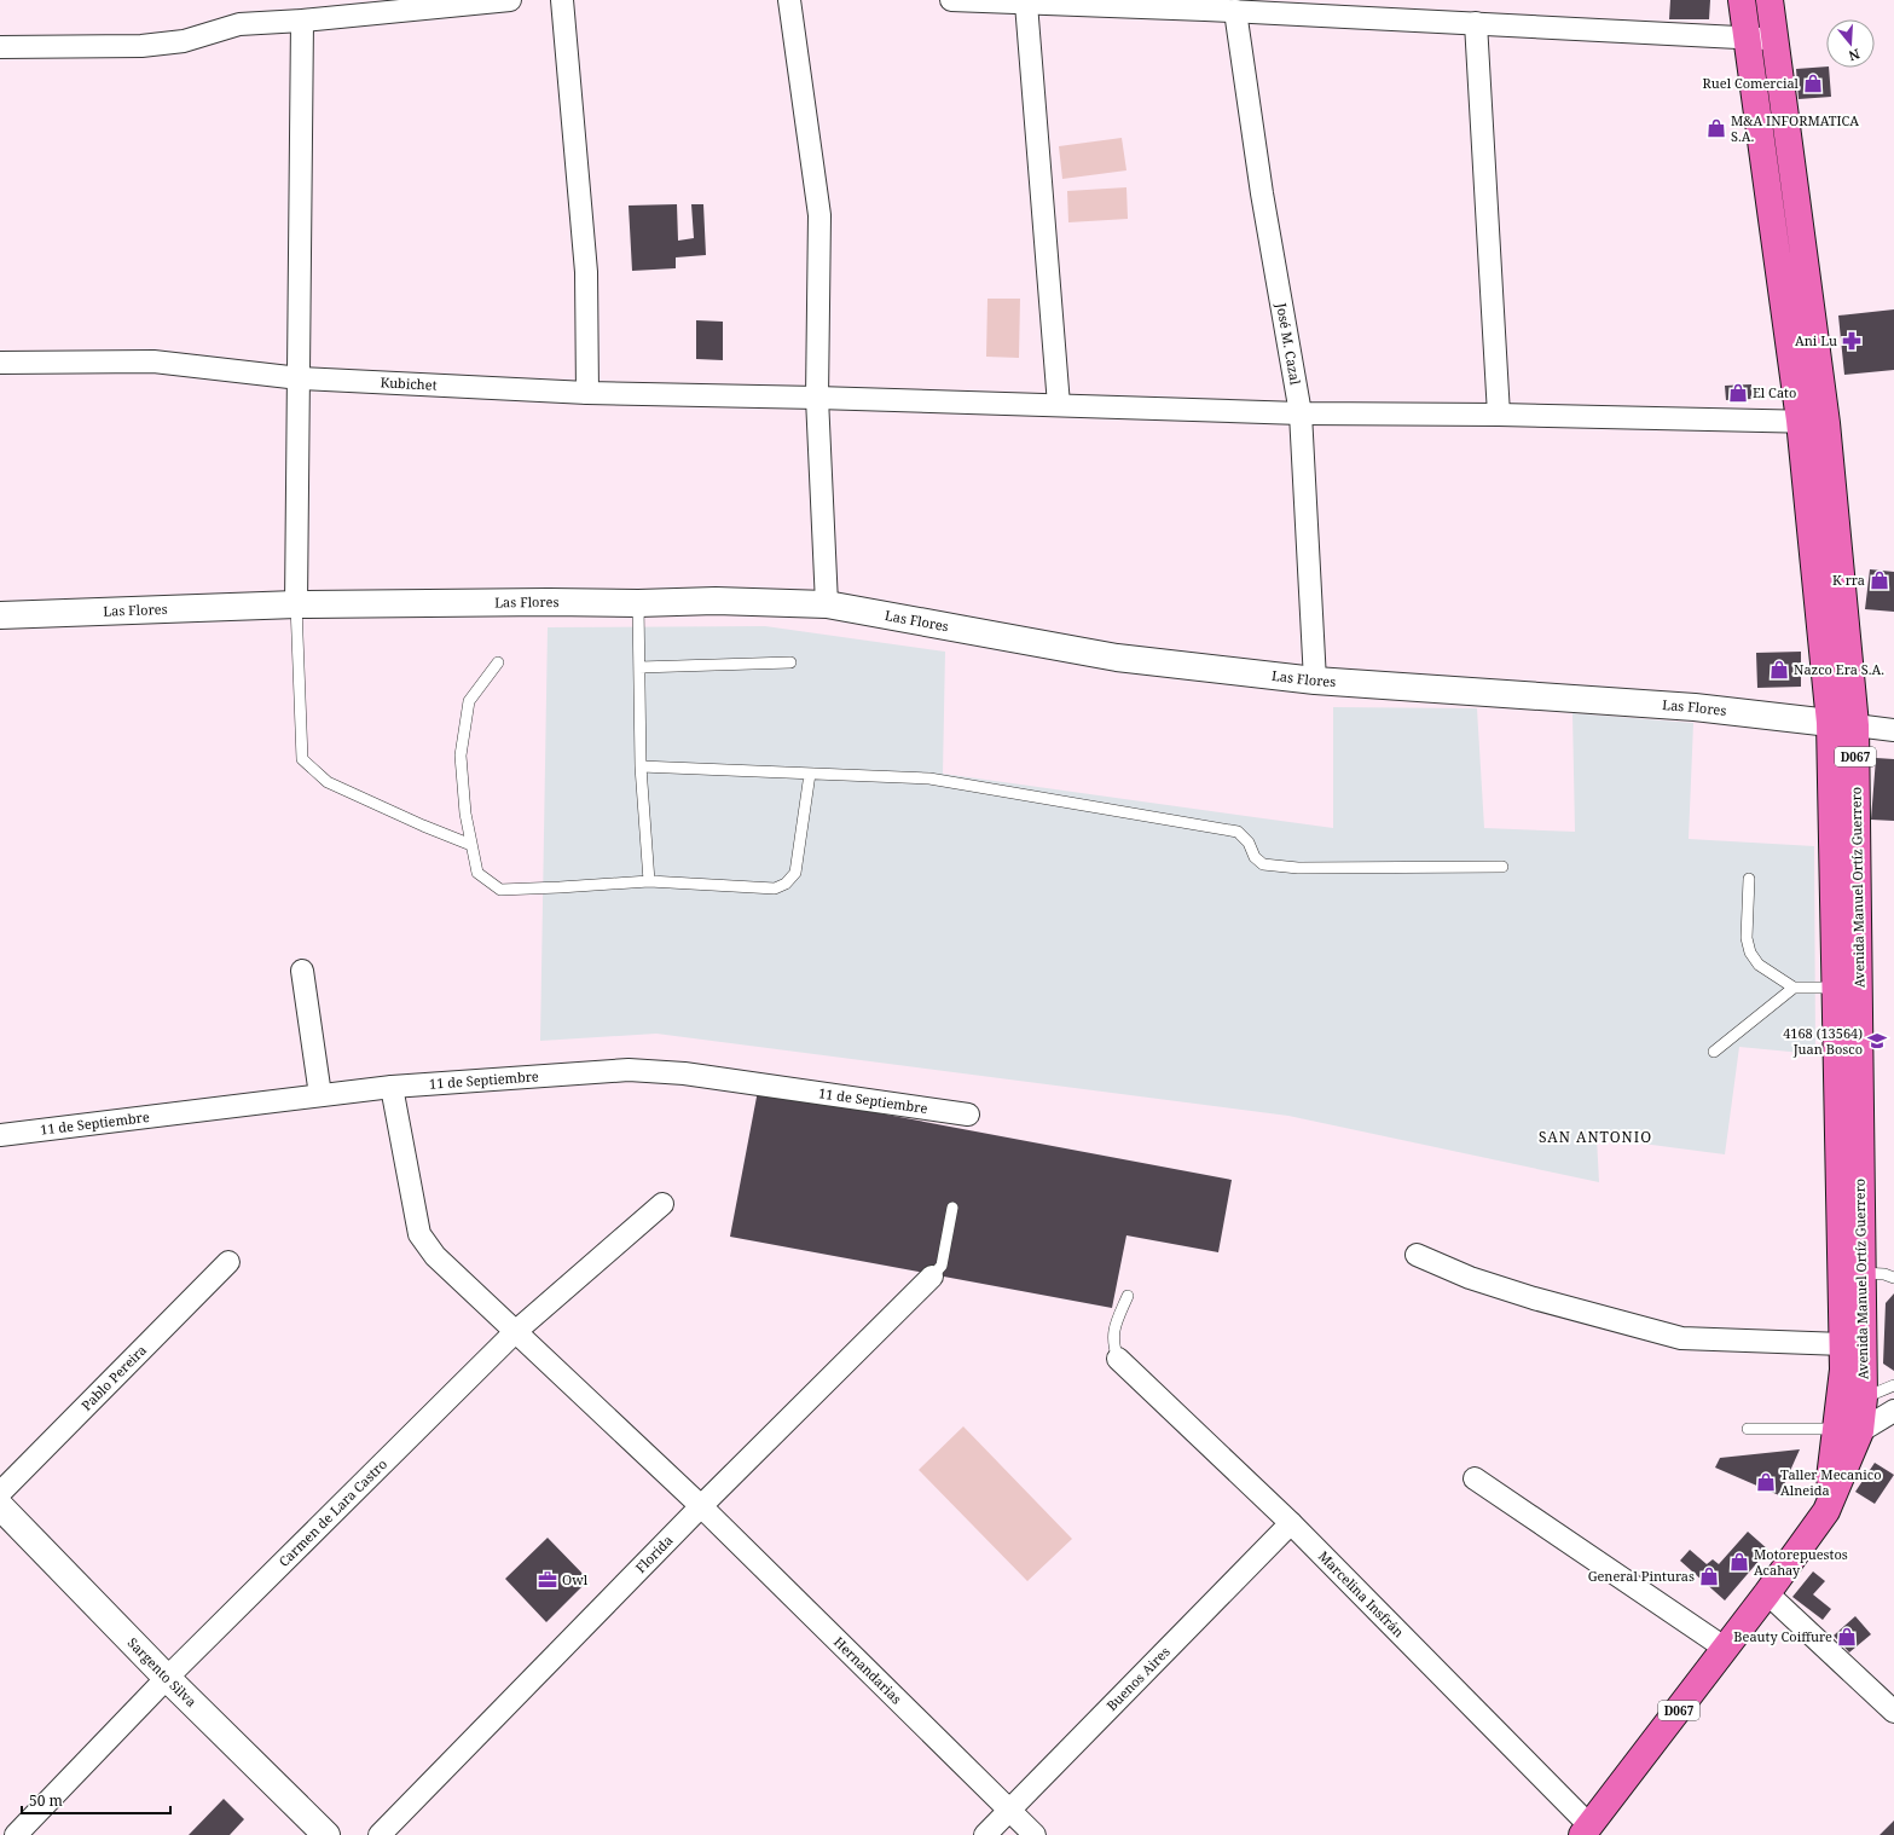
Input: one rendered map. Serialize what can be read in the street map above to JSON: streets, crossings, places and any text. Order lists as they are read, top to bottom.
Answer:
{
  "streets": {
    "main road": ["D067", "Avenida Manuel Ortíz Guerrero"],
    "street": [
      "José M. Cazal",
      "Kubichet",
      "Las Flores",
      "11 de Septiembre",
      "Pablo Pereira",
      "Carmen de Lara Castro",
      "Florida",
      "Marcelina Insfrán",
      "Hernandarias",
      "Sargento Silva",
      "Buenos Aires"
    ]
  },
  "crossings": [
    ["José M. Cazal", "Kubichet"],
    ["José M. Cazal", "Las Flores"],
    ["Kubichet", "Avenida Manuel Ortíz Guerrero"],
    ["Las Flores", "Avenida Manuel Ortíz Guerrero"],
    ["Avenida Manuel Ortíz Guerrero", "Marcelina Insfrán"],
    ["11 de Septiembre", "Hernandarias"],
    ["Carmen de Lara Castro", "Hernandarias"],
    ["Carmen de Lara Castro", "Sargento Silva"],
    ["Florida", "Hernandarias"],
    ["Marcelina Insfrán", "Buenos Aires"],
    ["Hernandarias", "Buenos Aires"]
  ],
  "districts": ["SAN ANTONIO"],
  "places": {
    "shop": [
      "Ruel Comercial",
      "M&A INFORMATICA S.A.",
      "El Cato",
      "K rra",
      "Nazco Era S.A.",
      "Taller Mecanico Alneida",
      "Motorepuestos Acahay",
      "General Pinturas",
      "Beauty Coiffure"
    ],
    "pharmacy": ["Ani Lu"],
    "school or university": ["4168 (13564) Juan Bosco"],
    "office": ["Owl"]
  },
  "scale_bar": "50 m",
  "north": "bottom"
}
